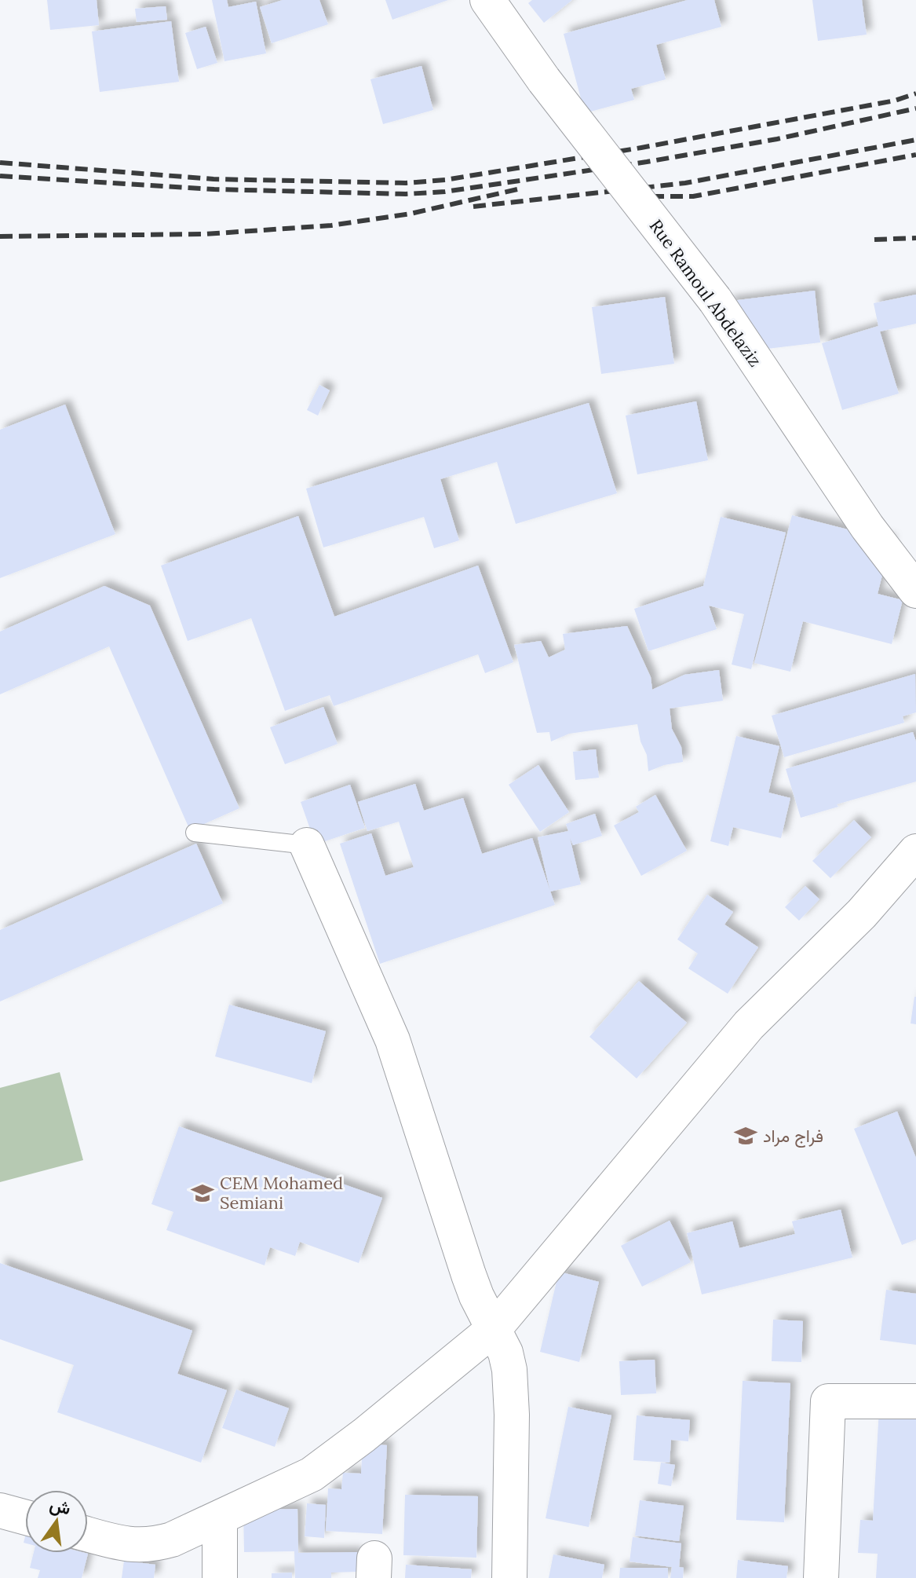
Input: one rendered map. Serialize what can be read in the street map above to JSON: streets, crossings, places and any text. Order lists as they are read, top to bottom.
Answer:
{
  "streets": {
    "street": ["Rue Ramoul Abdelaziz"]
  },
  "places": {
    "school or university": ["فراج مراد", "CEM Mohamed Semiani"]
  },
  "north": "top"
}
